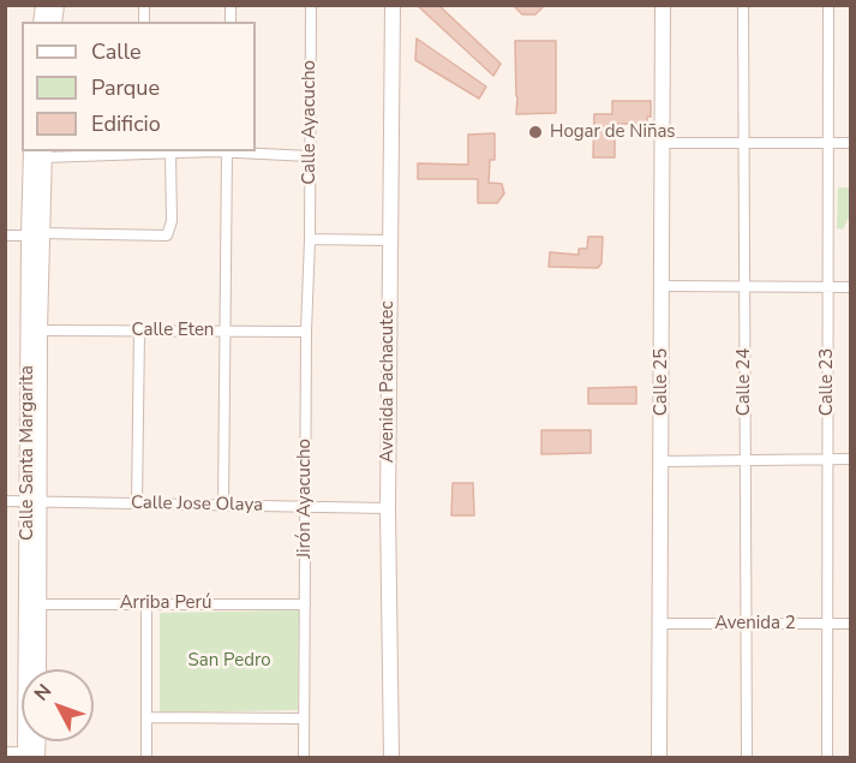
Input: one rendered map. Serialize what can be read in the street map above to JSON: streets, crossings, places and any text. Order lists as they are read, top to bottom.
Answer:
{
  "streets": {
    "main road": ["Avenida Pachacutec", "Calle 25", "Calle Santa Margarita"],
    "street": [
      "Calle Ayacucho",
      "Calle Eten",
      "Calle 24",
      "Calle 23",
      "Jirón Ayacucho",
      "Calle Jose Olaya",
      "Arriba Perú",
      "Avenida 2"
    ]
  },
  "crossings": [
    ["Calle Ayacucho", "Jirón Ayacucho"],
    ["Calle Eten", "Calle Santa Margarita"],
    ["Calle Eten", "Jirón Ayacucho"],
    ["Avenida Pachacutec", "Calle Jose Olaya"],
    ["Calle 25", "Avenida 2"],
    ["Calle 24", "Avenida 2"],
    ["Calle 23", "Avenida 2"],
    ["Calle Santa Margarita", "Calle Jose Olaya"],
    ["Calle Santa Margarita", "Arriba Perú"],
    ["Jirón Ayacucho", "Calle Jose Olaya"],
    ["Jirón Ayacucho", "Arriba Perú"]
  ],
  "parks": ["San Pedro"],
  "places": ["Hogar de Niñas"],
  "legend": ["Calle", "Parque", "Edificio"],
  "north": "top left"
}
